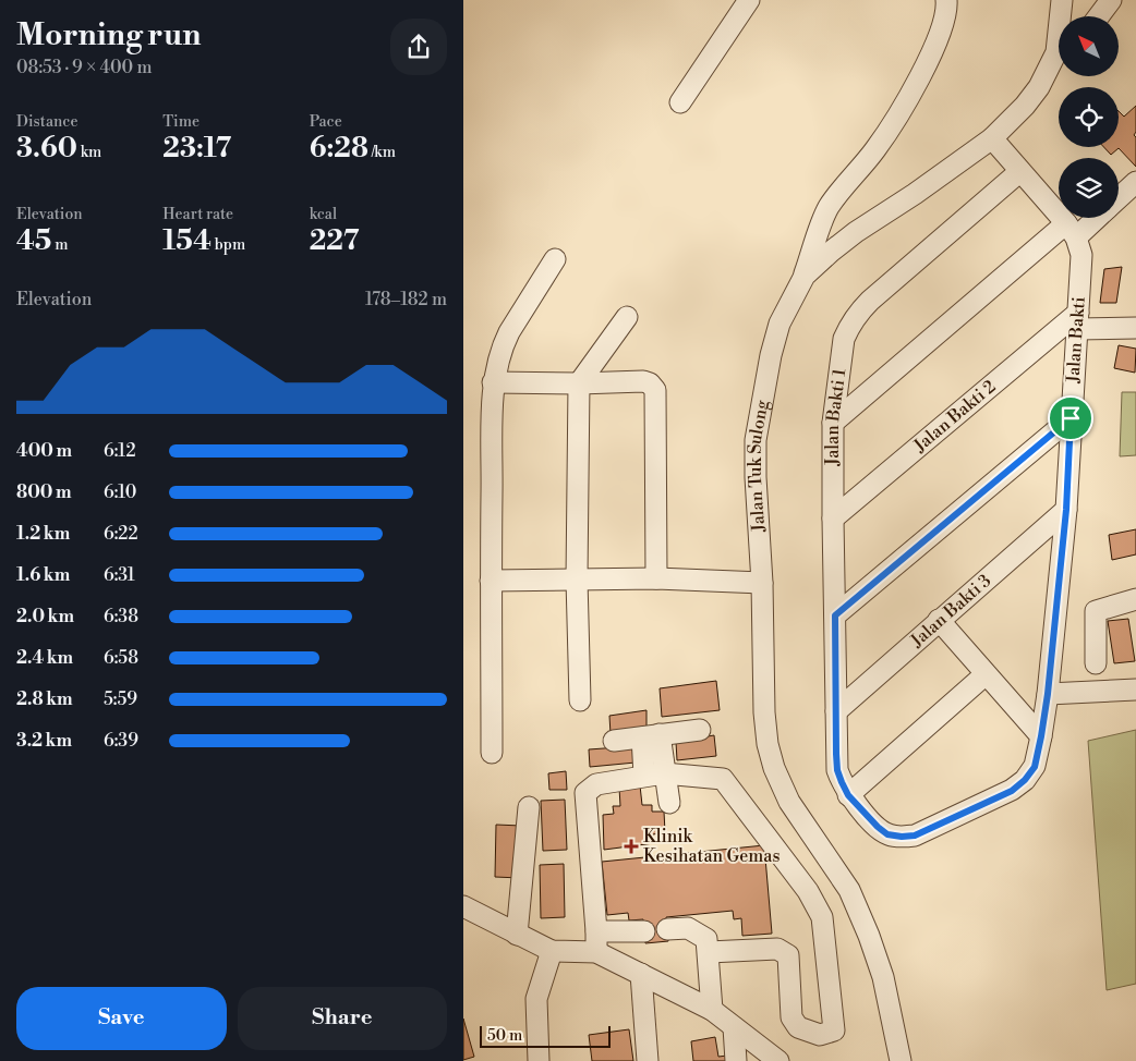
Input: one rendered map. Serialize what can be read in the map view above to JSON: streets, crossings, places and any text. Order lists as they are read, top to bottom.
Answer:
{
  "streets": {
    "street": [
      "Jalan Bakti",
      "Jalan Bakti 1",
      "Jalan Bakti 2",
      "Jalan Tuk Sulong",
      "Jalan Bakti 3"
    ]
  },
  "crossings": [
    ["Jalan Bakti", "Jalan Bakti 1"],
    ["Jalan Bakti", "Jalan Bakti 2"],
    ["Jalan Bakti", "Jalan Bakti 3"],
    ["Jalan Bakti 1", "Jalan Bakti 2"],
    ["Jalan Bakti 1", "Jalan Bakti 3"]
  ],
  "places": {
    "health": ["Klinik Kesihatan Gemas"]
  },
  "scale_bar": "50 m",
  "north": "top left",
  "page": {
    "heading": ["Morning run", "08:53 · 9 × 400 m"],
    "stats": [
      ["Distance", "3.60 km"],
      ["Time", "23:17"],
      ["Pace", "6:28 /km"],
      ["Elevation", "45 m"],
      ["Heart rate", "154 bpm"],
      ["kcal", "227"]
    ],
    "chart": ["Elevation", "178–182 m"],
    "list": [
      {
        "name": "400 m",
        "note": "6:12"
      },
      {
        "name": "800 m",
        "note": "6:10"
      },
      {
        "name": "1.2 km",
        "note": "6:22"
      },
      {
        "name": "1.6 km",
        "note": "6:31"
      },
      {
        "name": "2.0 km",
        "note": "6:38"
      },
      {
        "name": "2.4 km",
        "note": "6:58"
      },
      {
        "name": "2.8 km",
        "note": "5:59"
      },
      {
        "name": "3.2 km",
        "note": "6:39"
      }
    ],
    "buttons": ["Save", "Share"],
    "scale": "50 m"
  }
}
